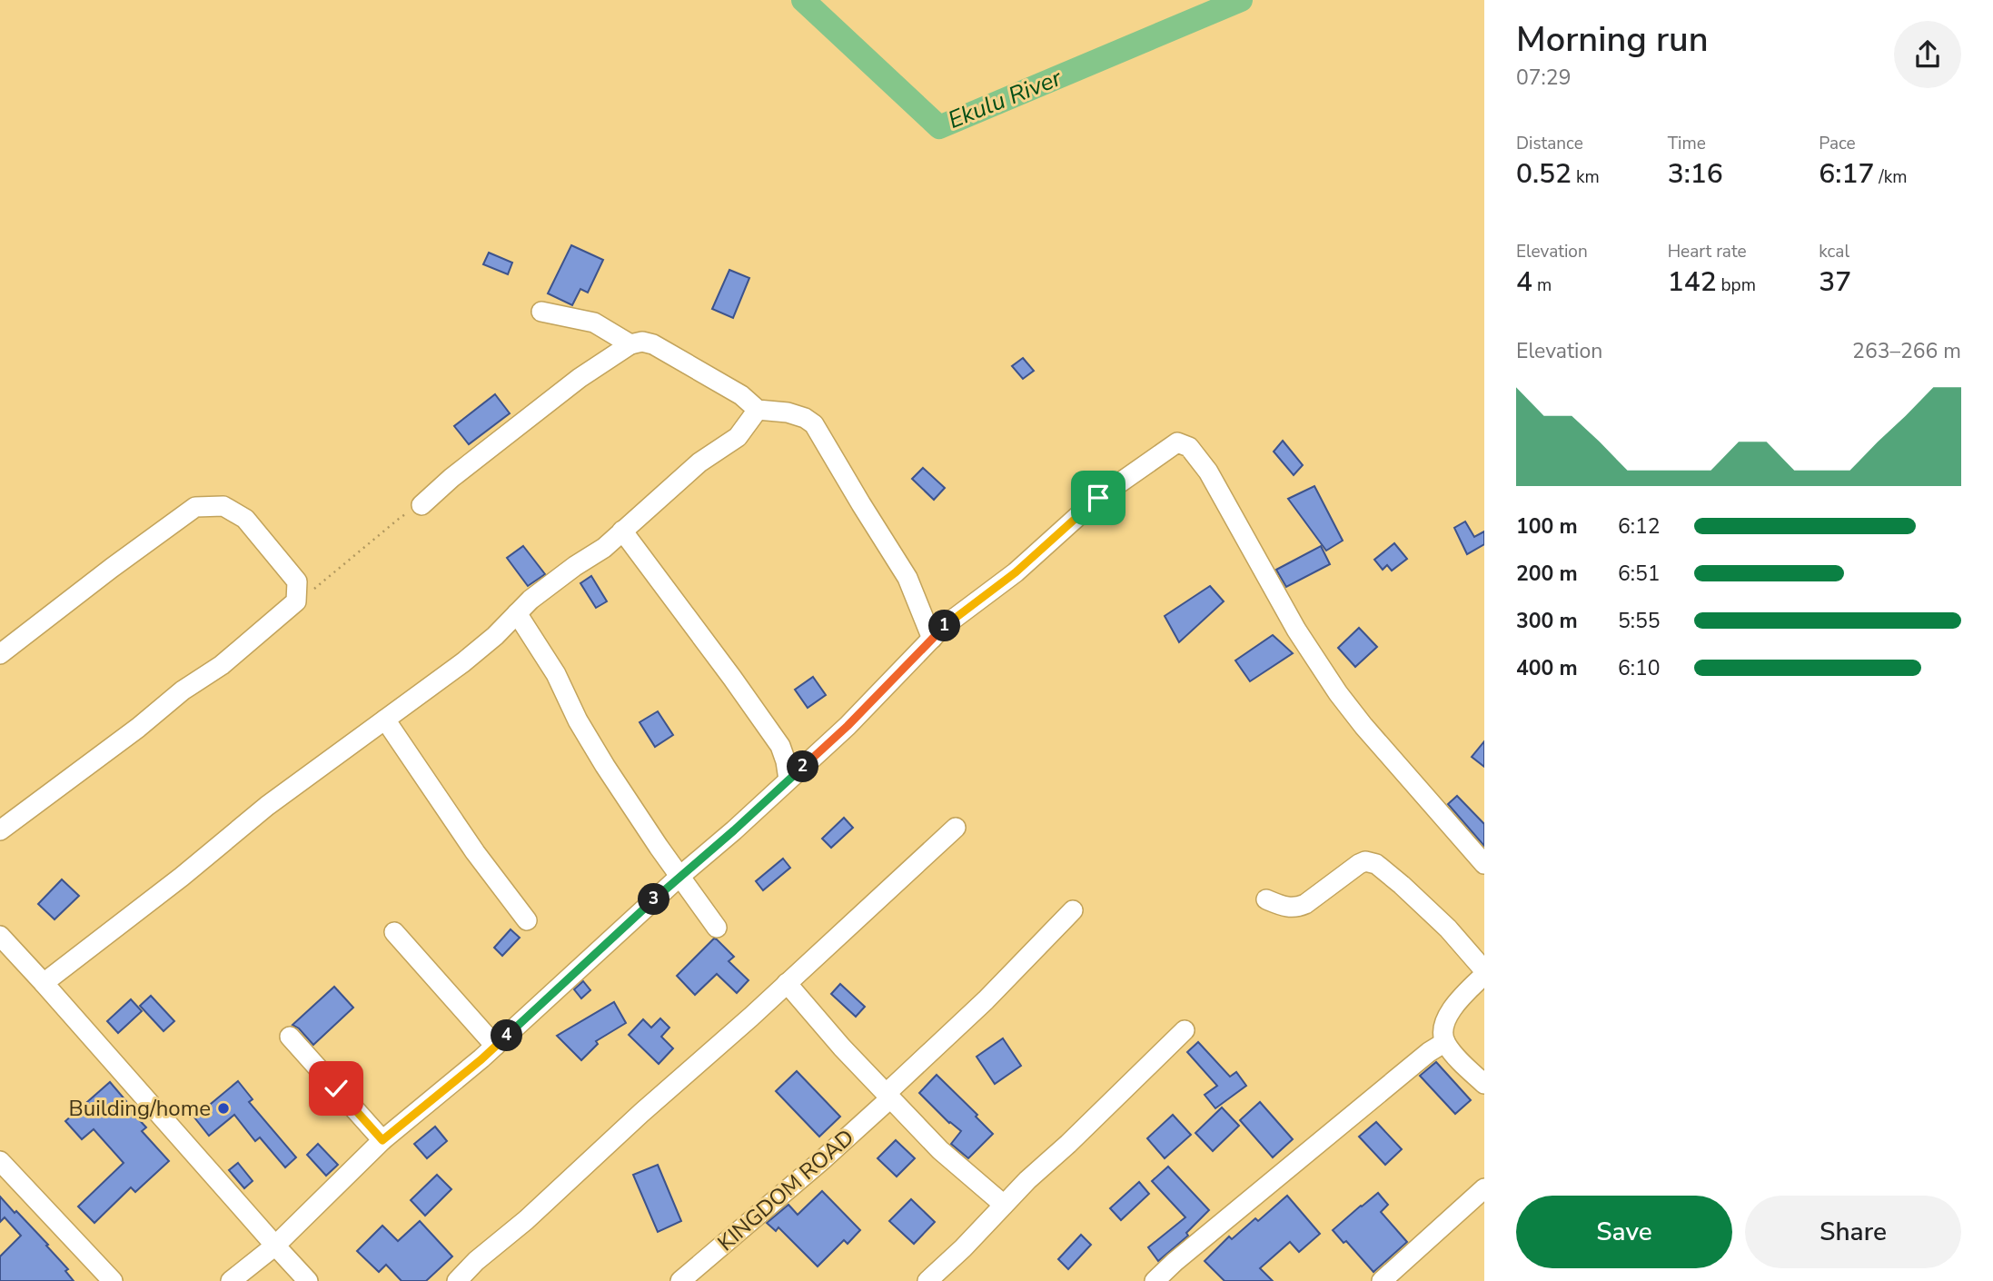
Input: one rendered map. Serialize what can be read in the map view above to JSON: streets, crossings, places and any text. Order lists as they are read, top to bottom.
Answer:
{
  "streets": {
    "street": ["KINGDOM ROAD"]
  },
  "water": ["Ekulu River"],
  "places": ["Building/home"],
  "page": {
    "heading": ["Morning run", "07:29"],
    "stats": [
      ["Distance", "0.52 km"],
      ["Time", "3:16"],
      ["Pace", "6:17 /km"],
      ["Elevation", "4 m"],
      ["Heart rate", "142 bpm"],
      ["kcal", "37"]
    ],
    "chart": ["Elevation", "263–266 m"],
    "list": [
      {
        "name": "100 m",
        "note": "6:12"
      },
      {
        "name": "200 m",
        "note": "6:51"
      },
      {
        "name": "300 m",
        "note": "5:55"
      },
      {
        "name": "400 m",
        "note": "6:10"
      }
    ],
    "pins": [
      "1",
      "2",
      "3",
      "4"
    ],
    "buttons": ["Save", "Share"]
  }
}
